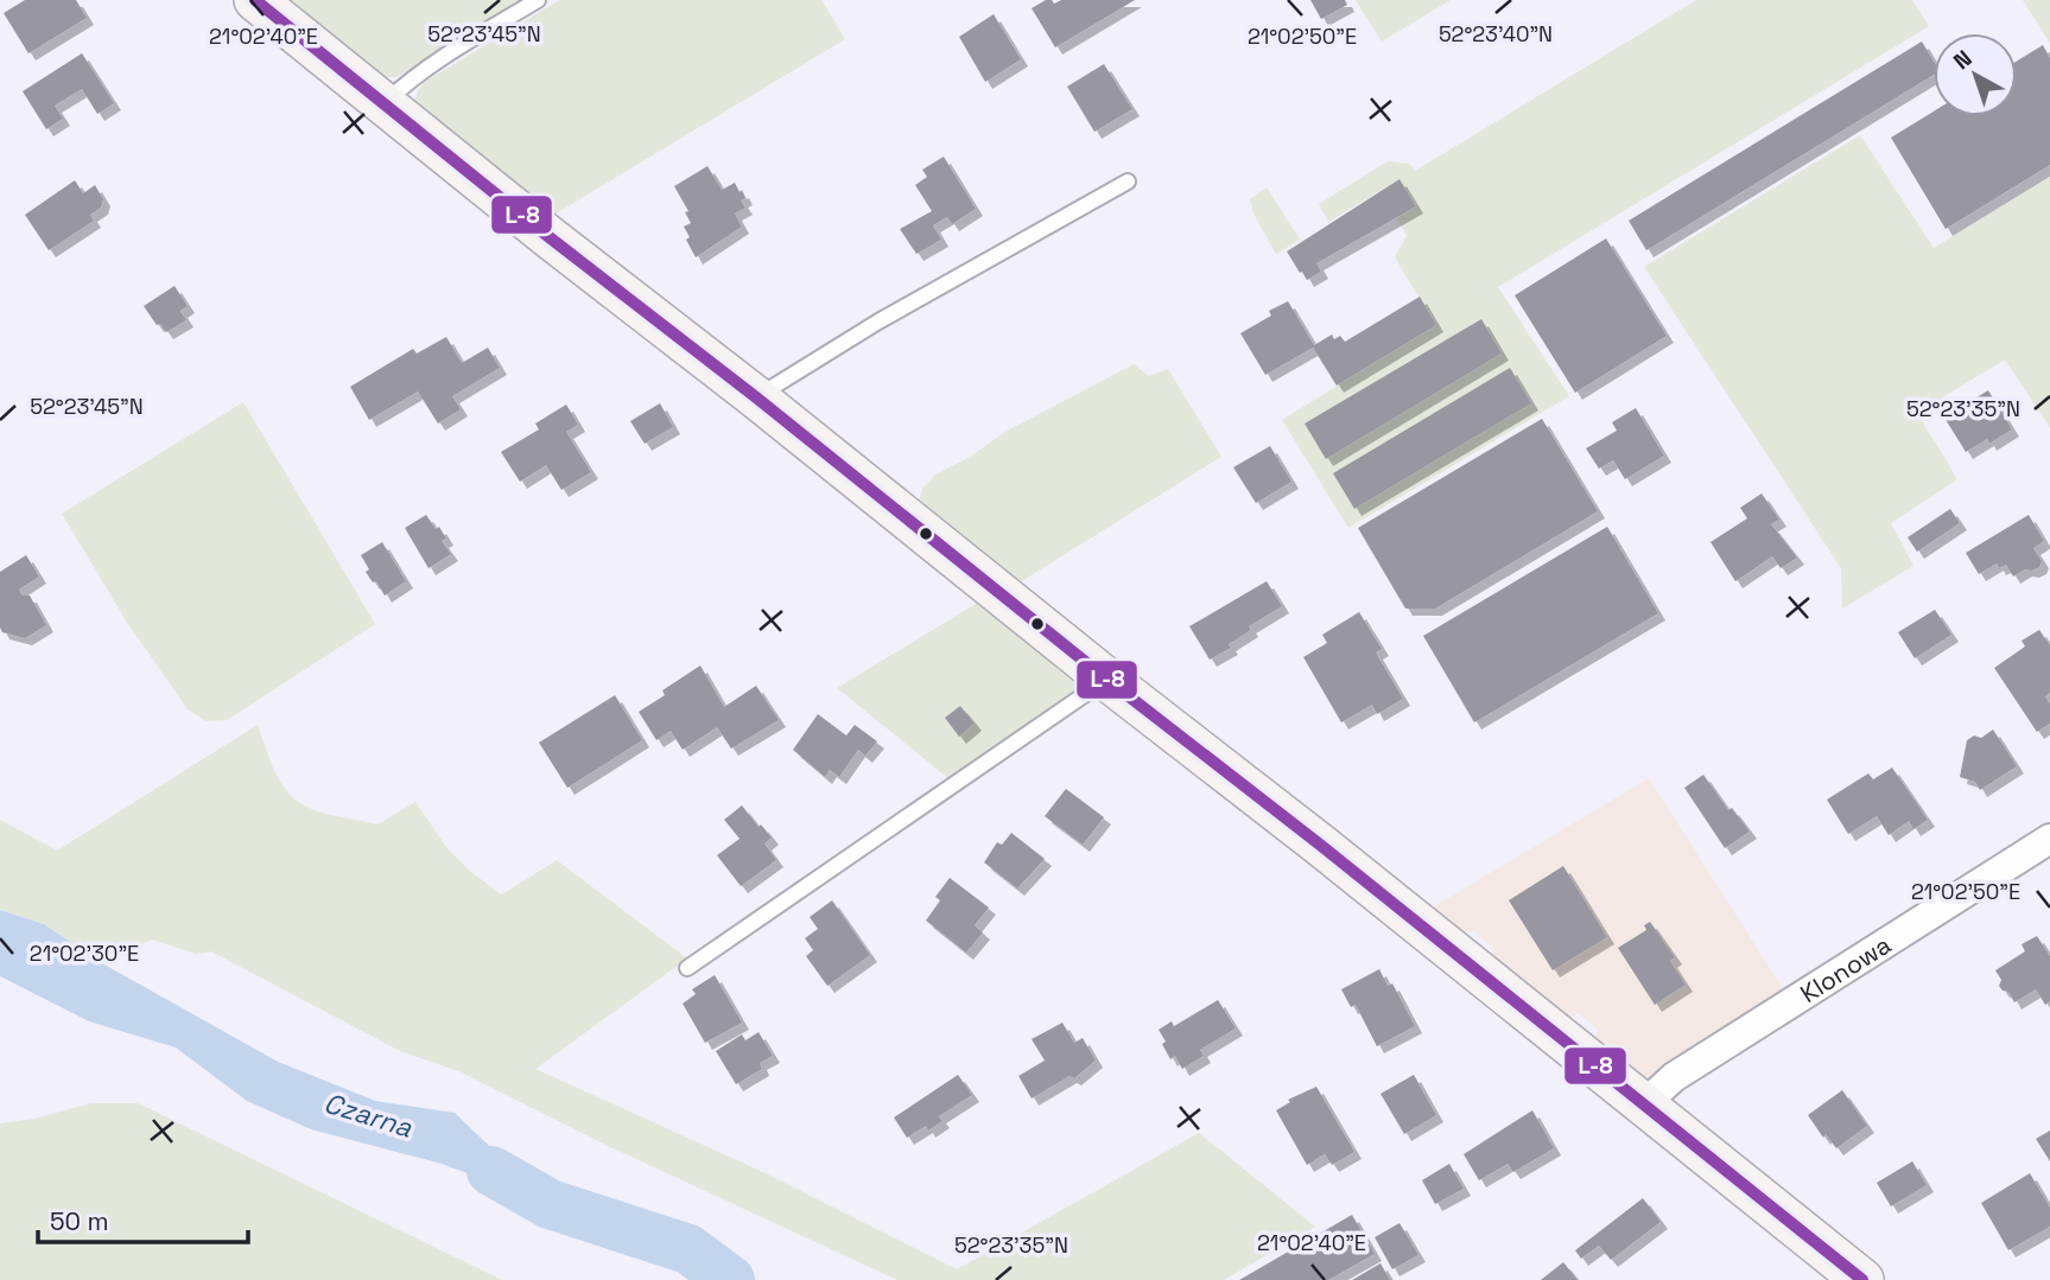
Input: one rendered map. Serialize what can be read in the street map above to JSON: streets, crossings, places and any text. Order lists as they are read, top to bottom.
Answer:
{
  "streets": {
    "street": ["Klonowa"]
  },
  "water": ["Czarna"],
  "lines": ["transit line L-8"],
  "scale_bar": "50 m",
  "north": "top left",
  "coordinates": [
    "52°23'45\"N",
    "52°23'40\"N",
    "21°02'50\"E",
    "21°02'40\"E",
    "52°23'35\"N",
    "21°02'30\"E"
  ]
}
